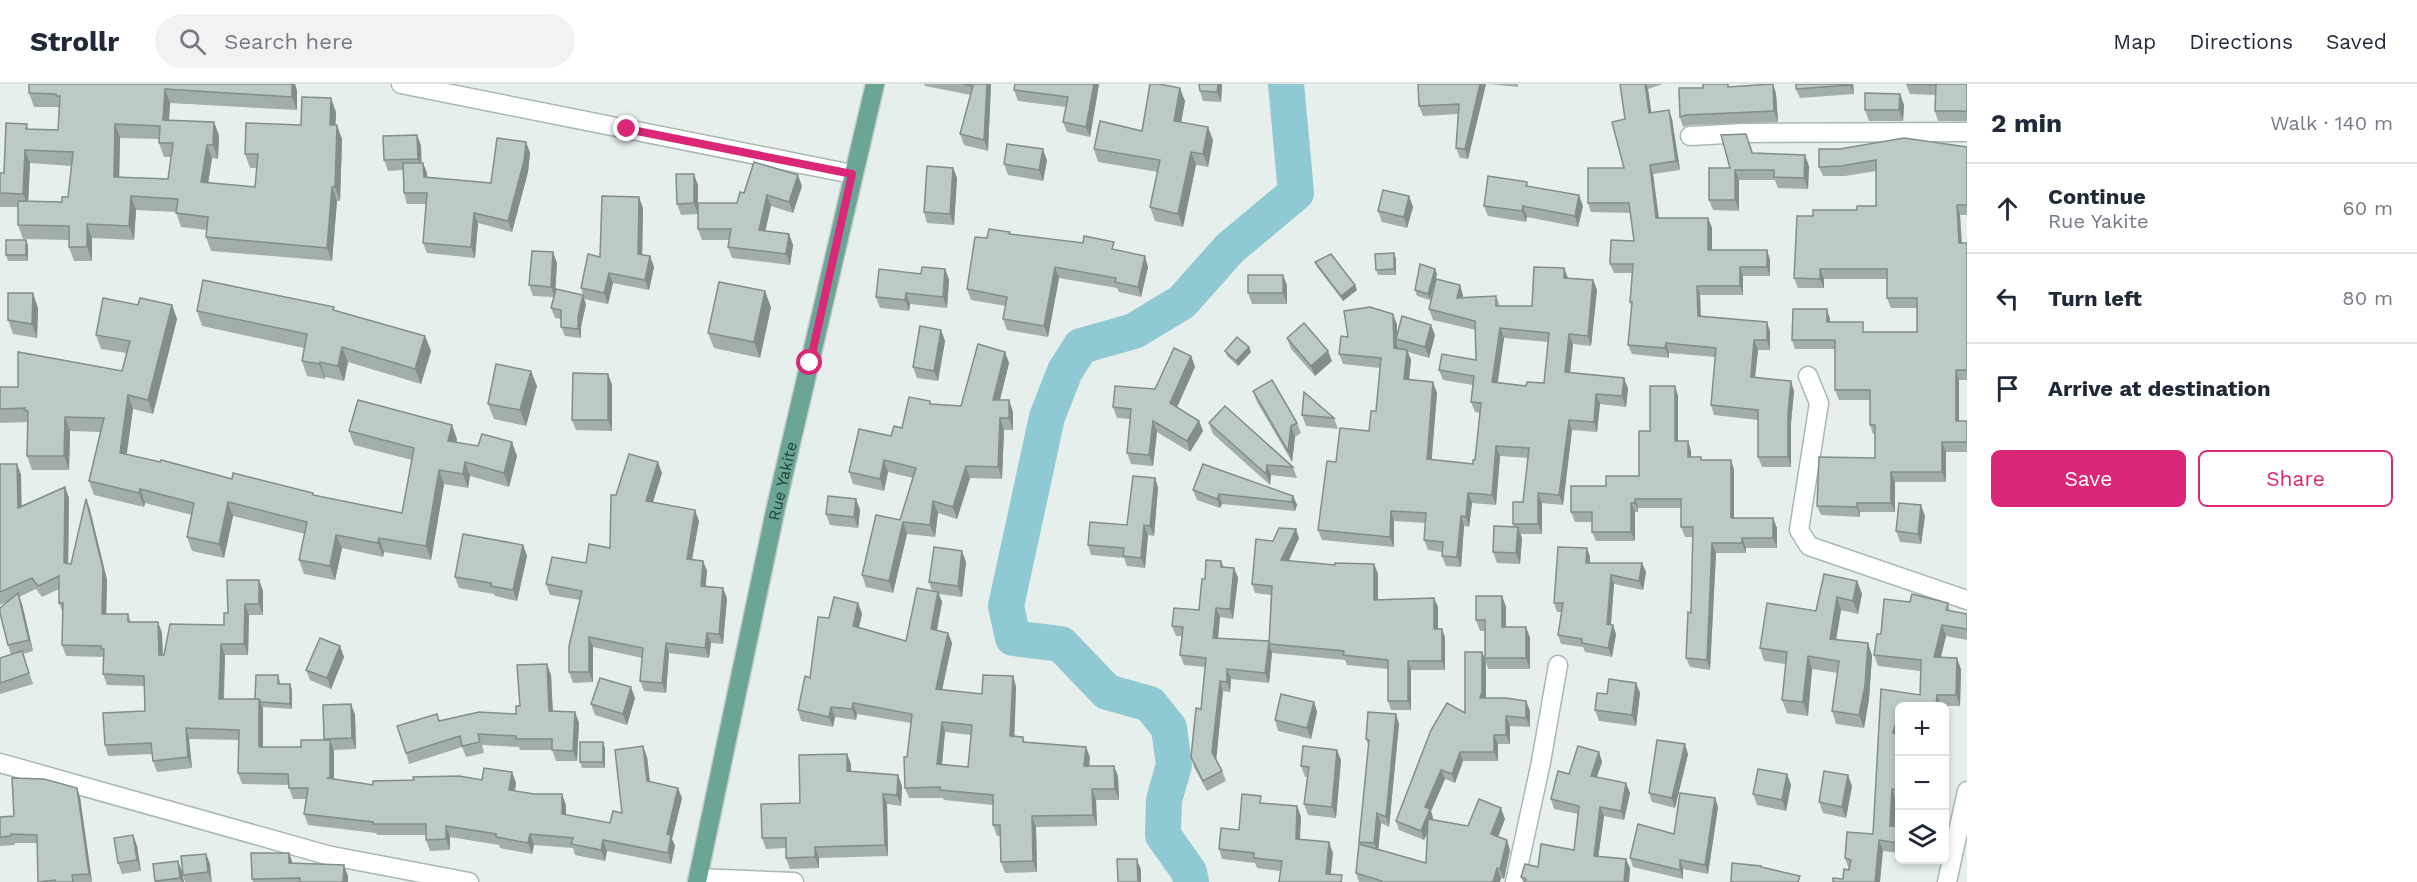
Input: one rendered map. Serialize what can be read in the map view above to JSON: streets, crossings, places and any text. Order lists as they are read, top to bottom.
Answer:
{
  "streets": {
    "main road": ["Rue Yakite"]
  },
  "page": {
    "header": "Strollr",
    "search": "Search here",
    "nav": ["Map", "Directions", "Saved"],
    "heading": ["2 min", "Walk · 140 m"],
    "list": [
      ["Continue", "Rue Yakite", "60 m"],
      ["Turn left", "80 m"],
      "Arrive at destination"
    ],
    "buttons": ["Save", "Share"],
    "map_buttons": ["+", "−"]
  }
}
